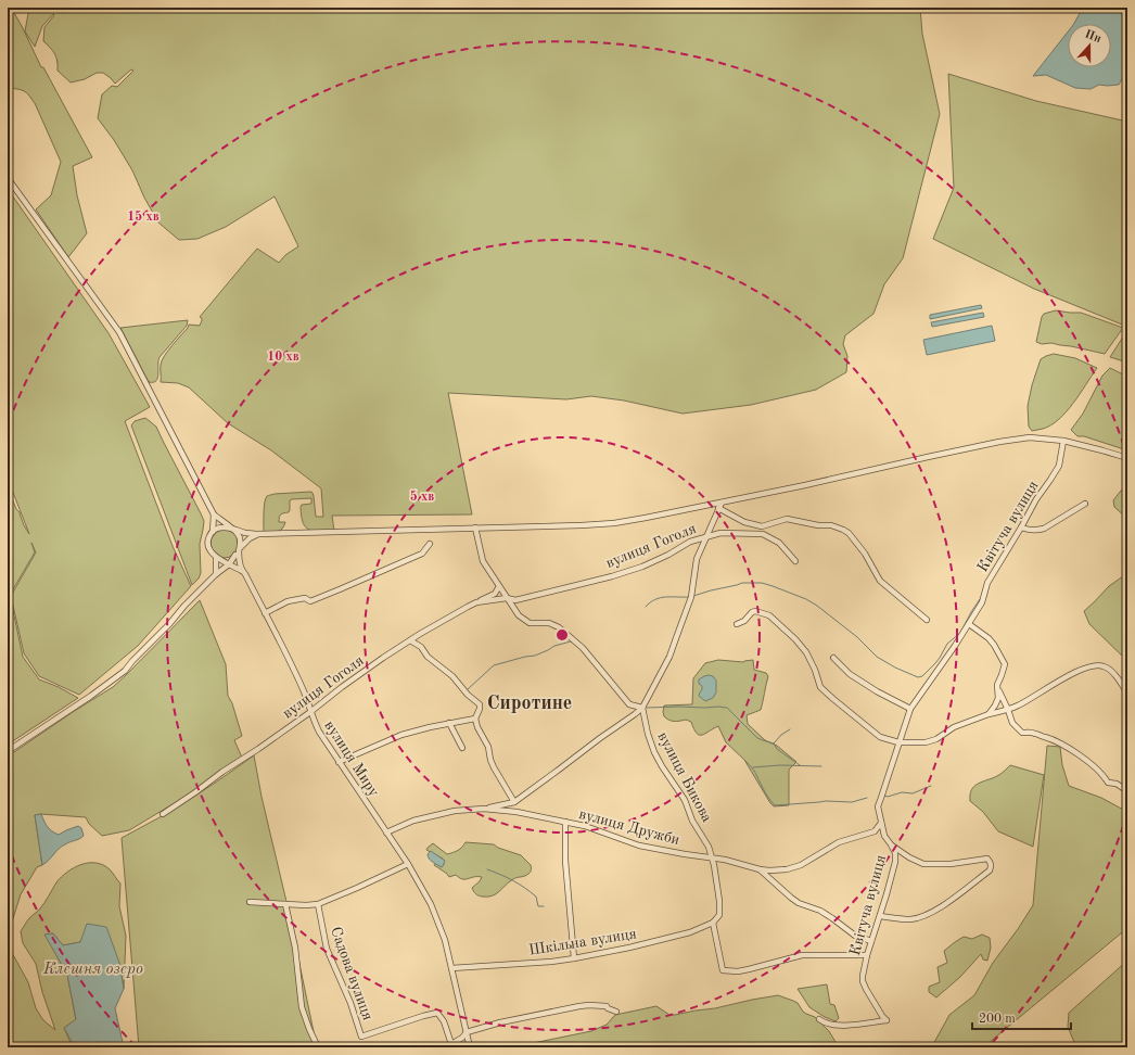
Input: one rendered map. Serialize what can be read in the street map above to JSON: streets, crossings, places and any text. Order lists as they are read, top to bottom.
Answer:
{
  "streets": {
    "street": [
      "Квітуча вулиця",
      "вулиця Гоголя",
      "вулиця Миру",
      "вулиця Бикова",
      "вулиця Дружби",
      "Шкільна вулиця",
      "Садова вулиця"
    ]
  },
  "crossings": [
    ["Квітуча вулиця", "вулиця Бикова"],
    ["Квітуча вулиця", "вулиця Дружби"],
    ["вулиця Гоголя", "вулиця Миру"],
    ["вулиця Миру", "вулиця Дружби"],
    ["вулиця Миру", "Шкільна вулиця"],
    ["вулиця Бикова", "вулиця Дружби"],
    ["вулиця Бикова", "Шкільна вулиця"]
  ],
  "districts": ["Сиротине"],
  "water": ["Клешня озеро"],
  "scale_bar": "200 m",
  "north": "top",
  "rings": ["15 хв", "10 хв", "5 хв"]
}
